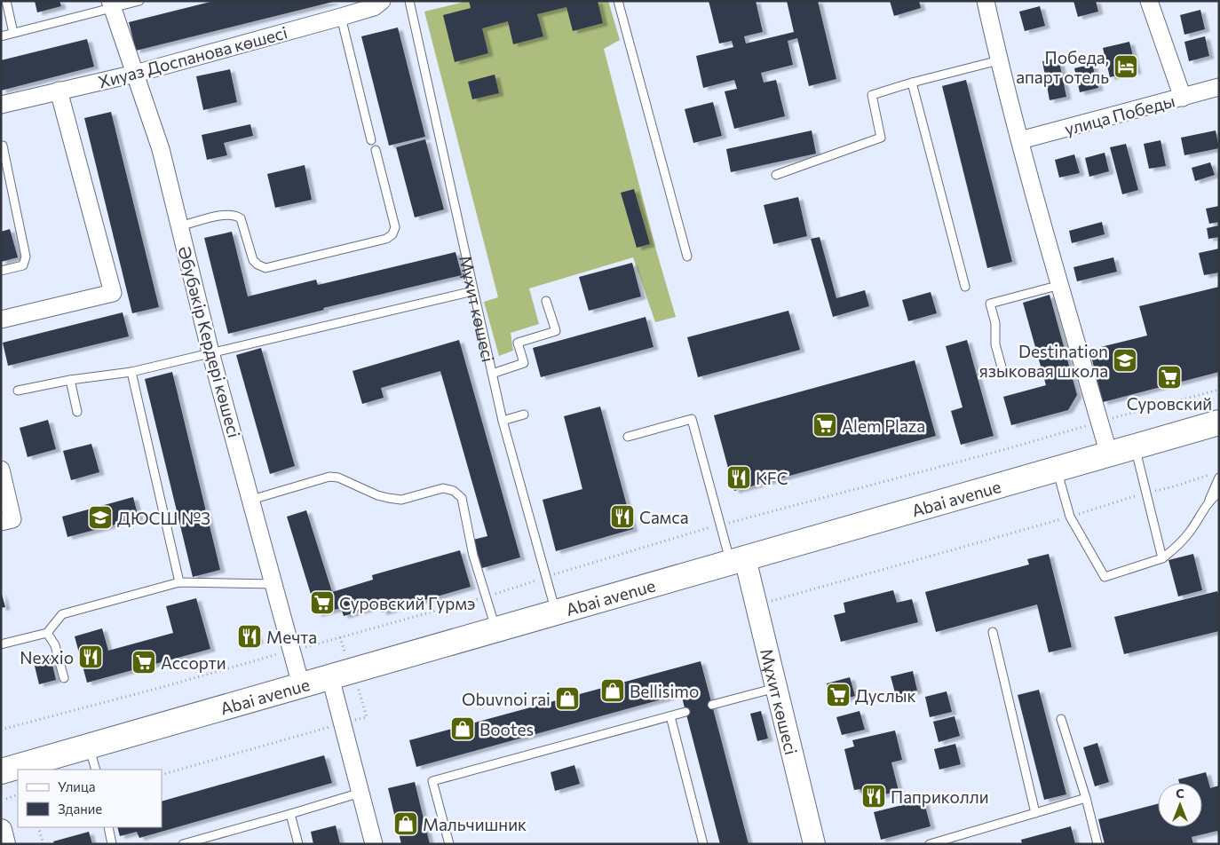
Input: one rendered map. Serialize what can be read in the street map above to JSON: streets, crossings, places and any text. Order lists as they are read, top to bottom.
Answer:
{
  "streets": {
    "main road": ["Abai avenue"],
    "street": [
      "Хиуаз Доспанова көшесі",
      "улица Победы",
      "Мұхит көшесі",
      "Әбубәкір Кердері көшесі"
    ]
  },
  "crossings": [
    ["Хиуаз Доспанова көшесі", "Әбубәкір Кердері көшесі"],
    ["Мұхит көшесі", "Abai avenue"],
    ["Әбубәкір Кердері көшесі", "Abai avenue"]
  ],
  "places": {
    "hotel": ["Победа, апарт отель"],
    "school or university": ["Destination языковая школа", "ДЮСШ №3"],
    "supermarket": [
      "Суровский",
      "Alem Plaza",
      "Суровский Гурмэ",
      "Ассорти",
      "Дуслык"
    ],
    "restaurant": [
      "KFC",
      "Самса",
      "Мечта",
      "Nexxio",
      "Паприколли"
    ],
    "shop": [
      "Bellisimo",
      "Obuvnoi rai",
      "Bootes",
      "Мальчишник"
    ]
  },
  "legend": ["Улица", "Здание"],
  "north": "top"
}
